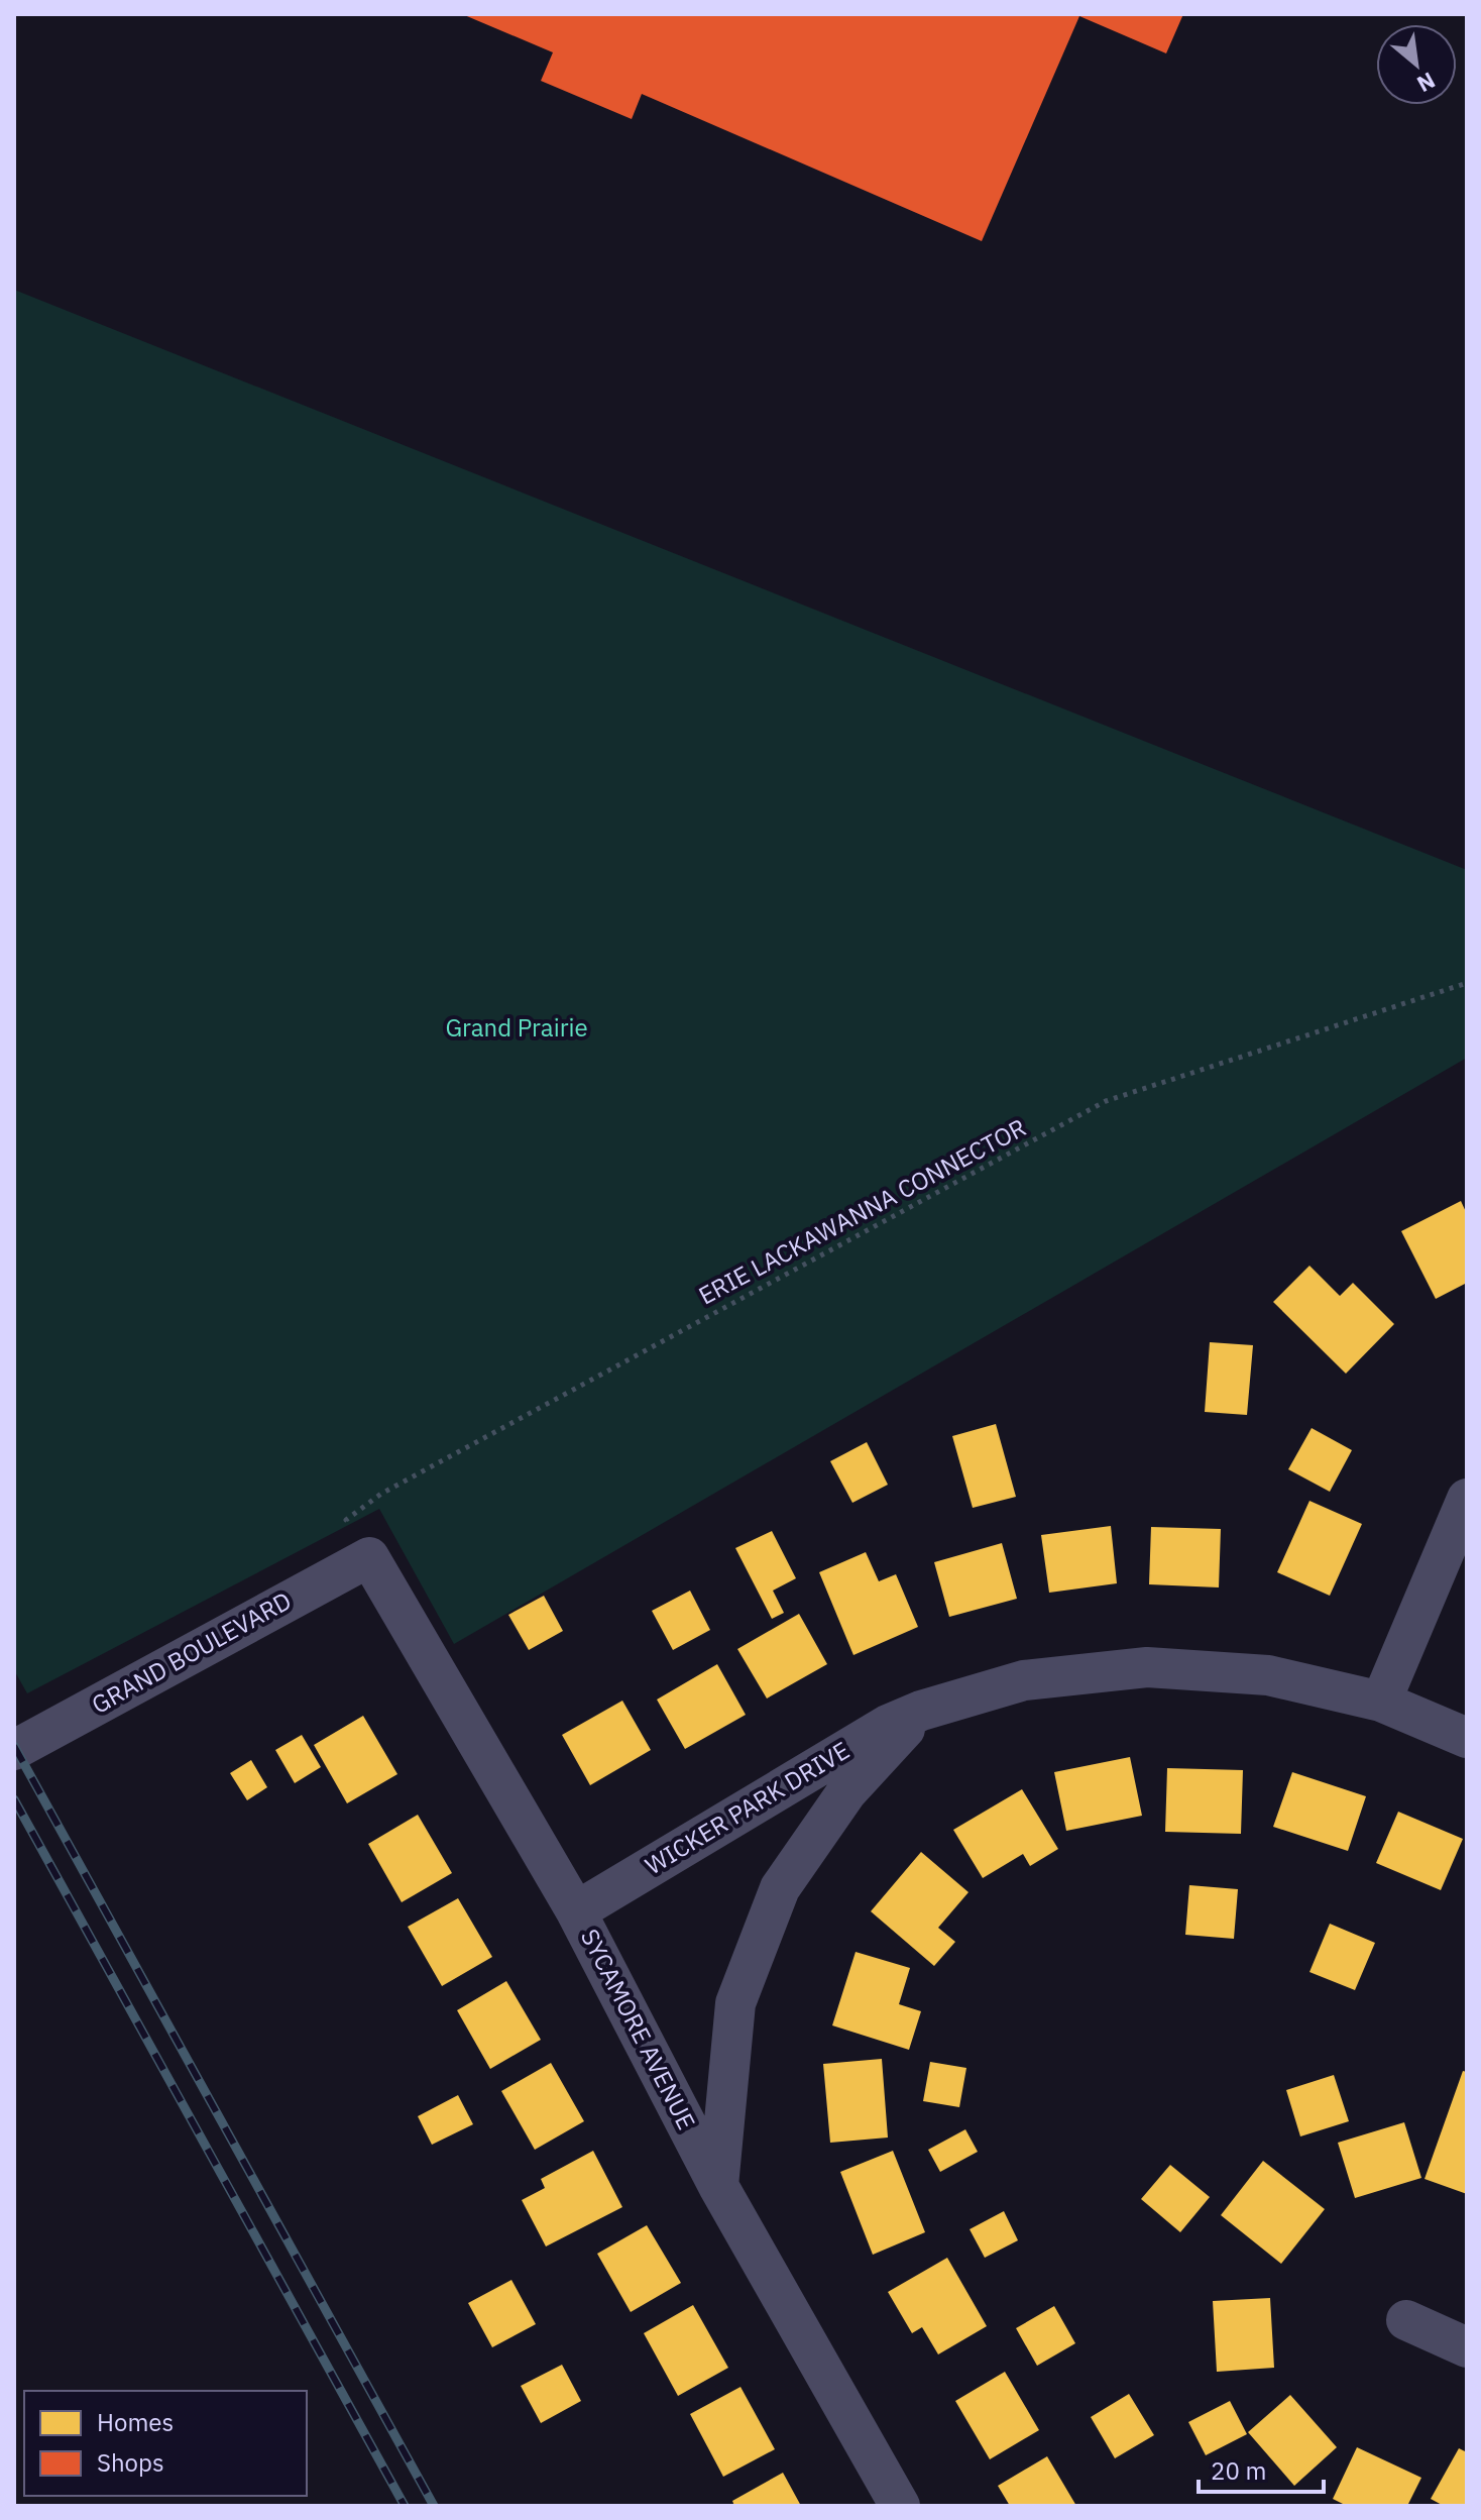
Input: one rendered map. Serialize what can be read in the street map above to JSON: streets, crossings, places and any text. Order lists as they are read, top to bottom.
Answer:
{
  "streets": {
    "street": ["GRAND BOULEVARD", "WICKER PARK DRIVE", "SYCAMORE AVENUE"],
    "path": ["ERIE LACKAWANNA CONNECTOR"]
  },
  "crossings": [
    ["ERIE LACKAWANNA CONNECTOR", "GRAND BOULEVARD"],
    ["ERIE LACKAWANNA CONNECTOR", "SYCAMORE AVENUE"],
    ["GRAND BOULEVARD", "SYCAMORE AVENUE"],
    ["WICKER PARK DRIVE", "SYCAMORE AVENUE"]
  ],
  "parks": ["Grand Prairie"],
  "legend": ["Homes", "Shops"],
  "scale_bar": "20 m",
  "north": "bottom right"
}
